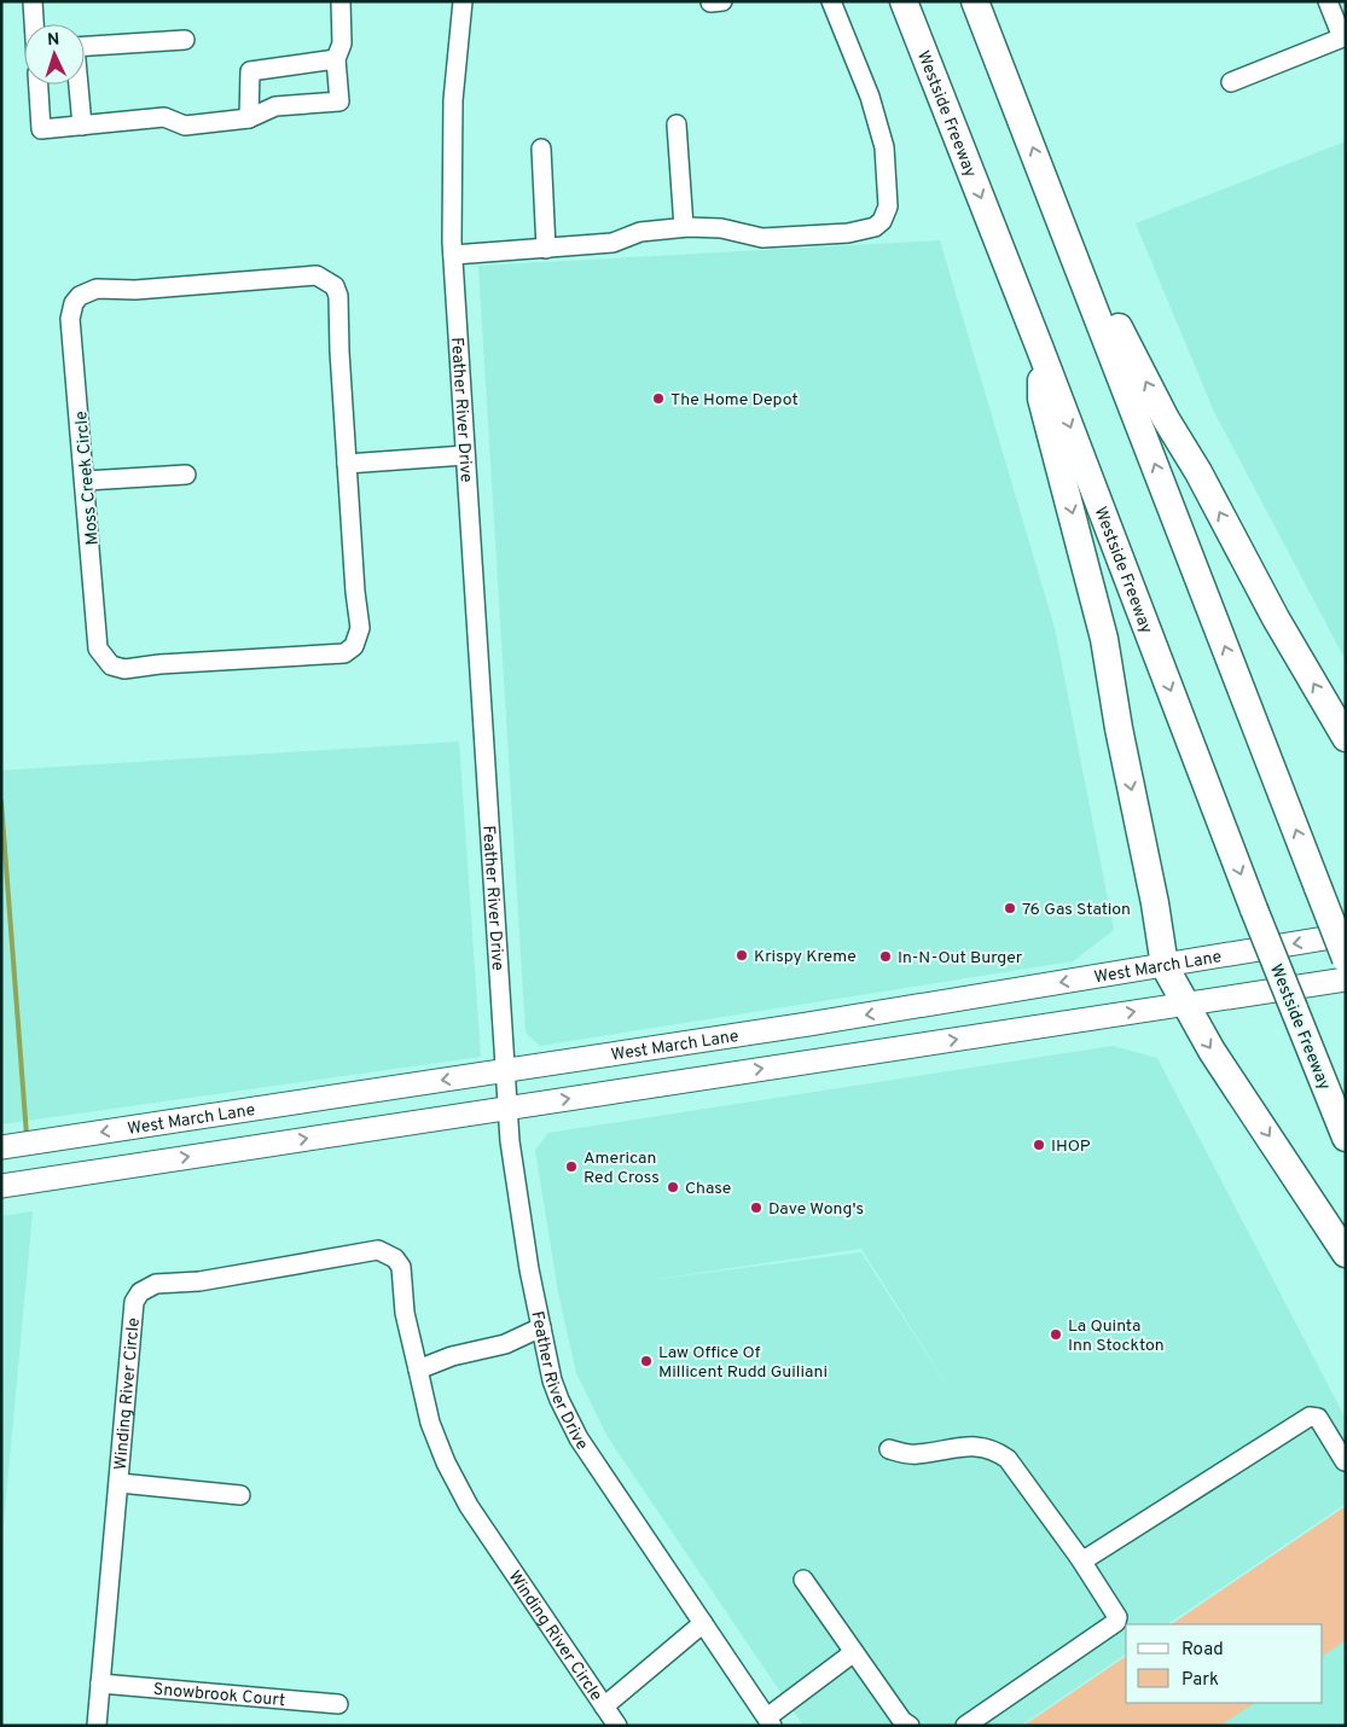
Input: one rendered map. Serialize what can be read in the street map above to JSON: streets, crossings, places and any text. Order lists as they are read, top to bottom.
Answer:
{
  "streets": {
    "highway": ["Westside Freeway"],
    "main road": ["West March Lane"],
    "street": [
      "Feather River Drive",
      "Moss Creek Circle",
      "Winding River Circle",
      "Snowbrook Court"
    ]
  },
  "crossings": [
    ["Feather River Drive", "West March Lane"],
    ["Feather River Drive", "Winding River Circle"],
    ["Winding River Circle", "Snowbrook Court"]
  ],
  "places": [
    "The Home Depot",
    "76 Gas Station",
    "Krispy Kreme",
    "In-N-Out Burger",
    "IHOP",
    "American Red Cross",
    "Chase",
    "Dave Wong's",
    "La Quinta Inn Stockton",
    "Law Office Of Millicent Rudd Guiliani"
  ],
  "legend": ["Road", "Park"],
  "north": "top"
}
